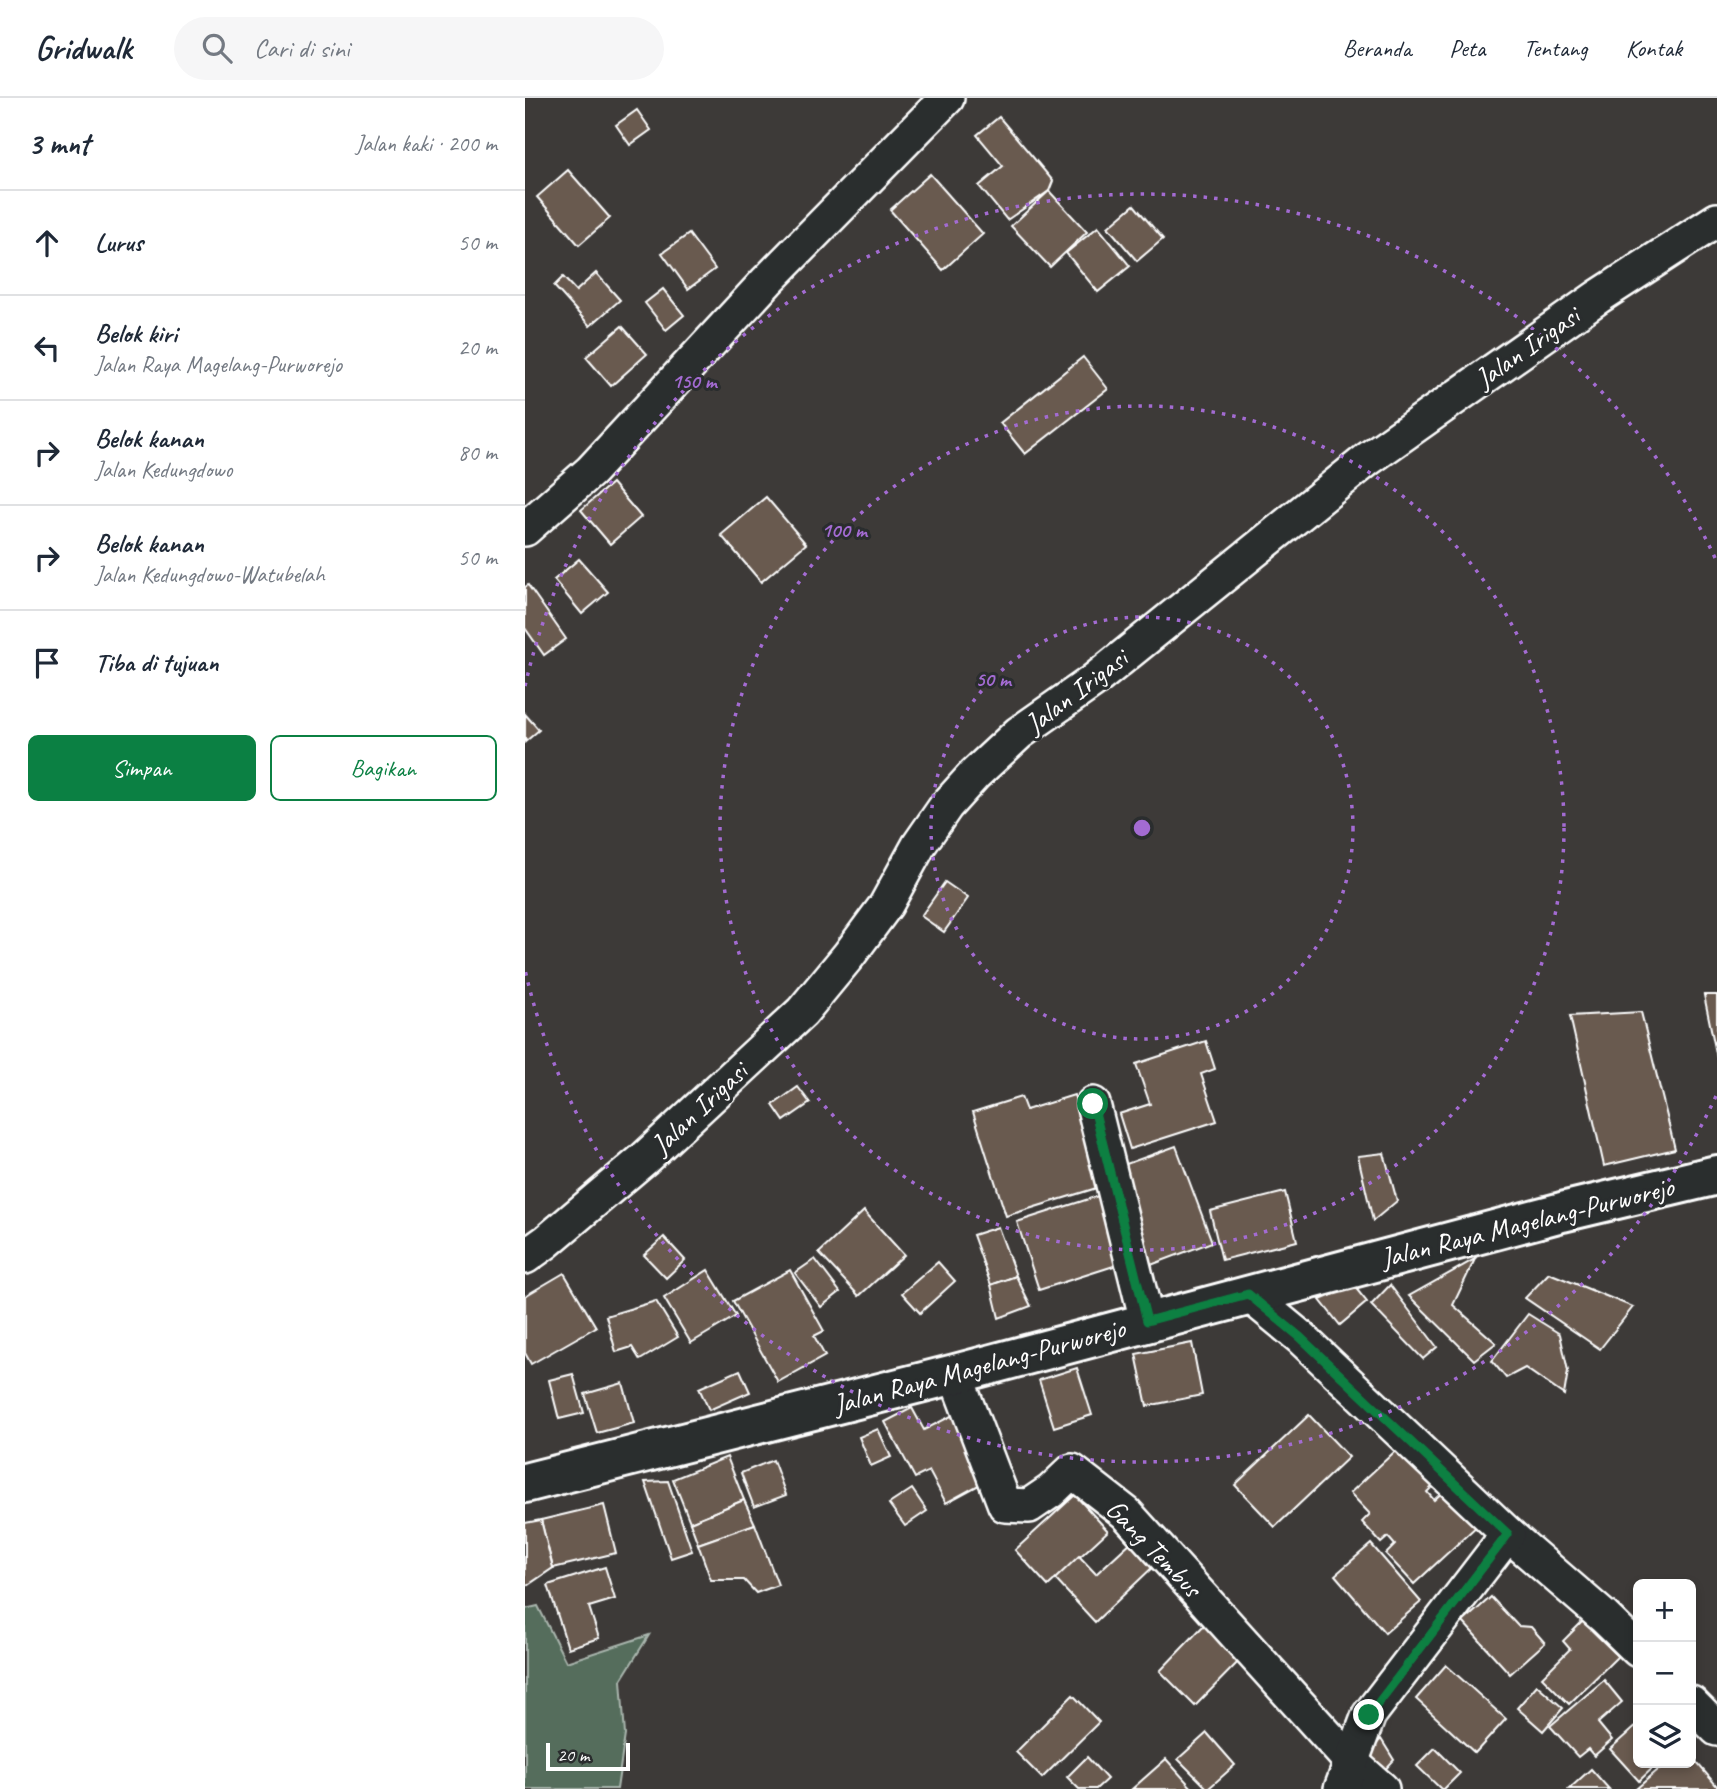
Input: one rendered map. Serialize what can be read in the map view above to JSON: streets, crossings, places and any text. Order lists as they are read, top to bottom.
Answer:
{
  "streets": {
    "main road": ["Jalan Raya Magelang-Purworejo"],
    "street": ["Jalan Irigasi", "Gang Tembus"]
  },
  "crossings": [
    ["Jalan Raya Magelang-Purworejo", "Gang Tembus"]
  ],
  "scale_bar": "20 m",
  "page": {
    "header": "Gridwalk",
    "search": "Cari di sini",
    "nav": [
      "Beranda",
      "Peta",
      "Tentang",
      "Kontak"
    ],
    "heading": ["3 mnt", "Jalan kaki · 200 m"],
    "list": [
      ["Lurus", "50 m"],
      ["Belok kiri", "Jalan Raya Magelang-Purworejo", "20 m"],
      ["Belok kanan", "Jalan Kedungdowo", "80 m"],
      ["Belok kanan", "Jalan Kedungdowo-Watubelah", "50 m"],
      "Tiba di tujuan"
    ],
    "buttons": ["Simpan", "Bagikan"],
    "map_buttons": ["+", "−"],
    "scale": "20 m"
  },
  "rings": ["150 m", "100 m", "50 m"]
}
